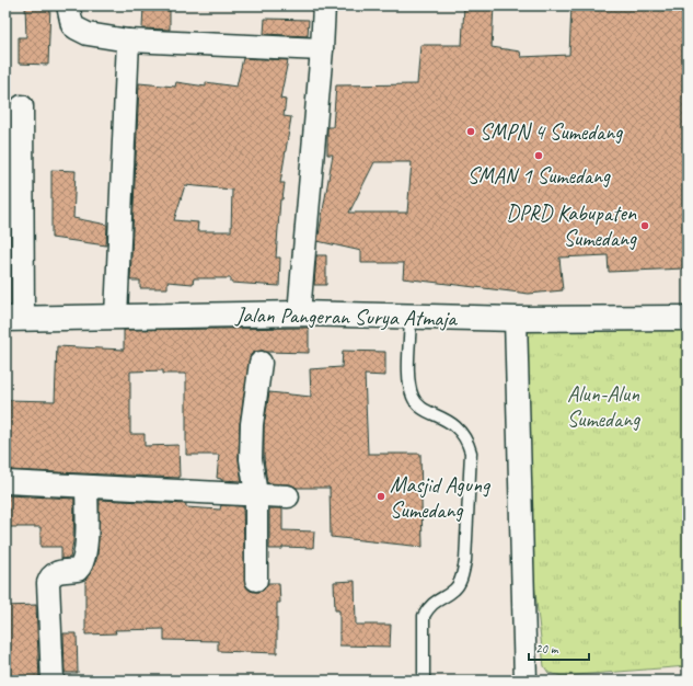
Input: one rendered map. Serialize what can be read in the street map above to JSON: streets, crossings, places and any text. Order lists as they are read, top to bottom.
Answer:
{
  "streets": {
    "street": ["Jalan Pangeran Surya Atmaja"]
  },
  "parks": ["Alun-Alun Sumedang"],
  "places": [
    "SMPN 4 Sumedang",
    "SMAN 1 Sumedang",
    "DPRD Kabupaten Sumedang",
    "Masjid Agung Sumedang"
  ],
  "scale_bar": "20 m"
}
